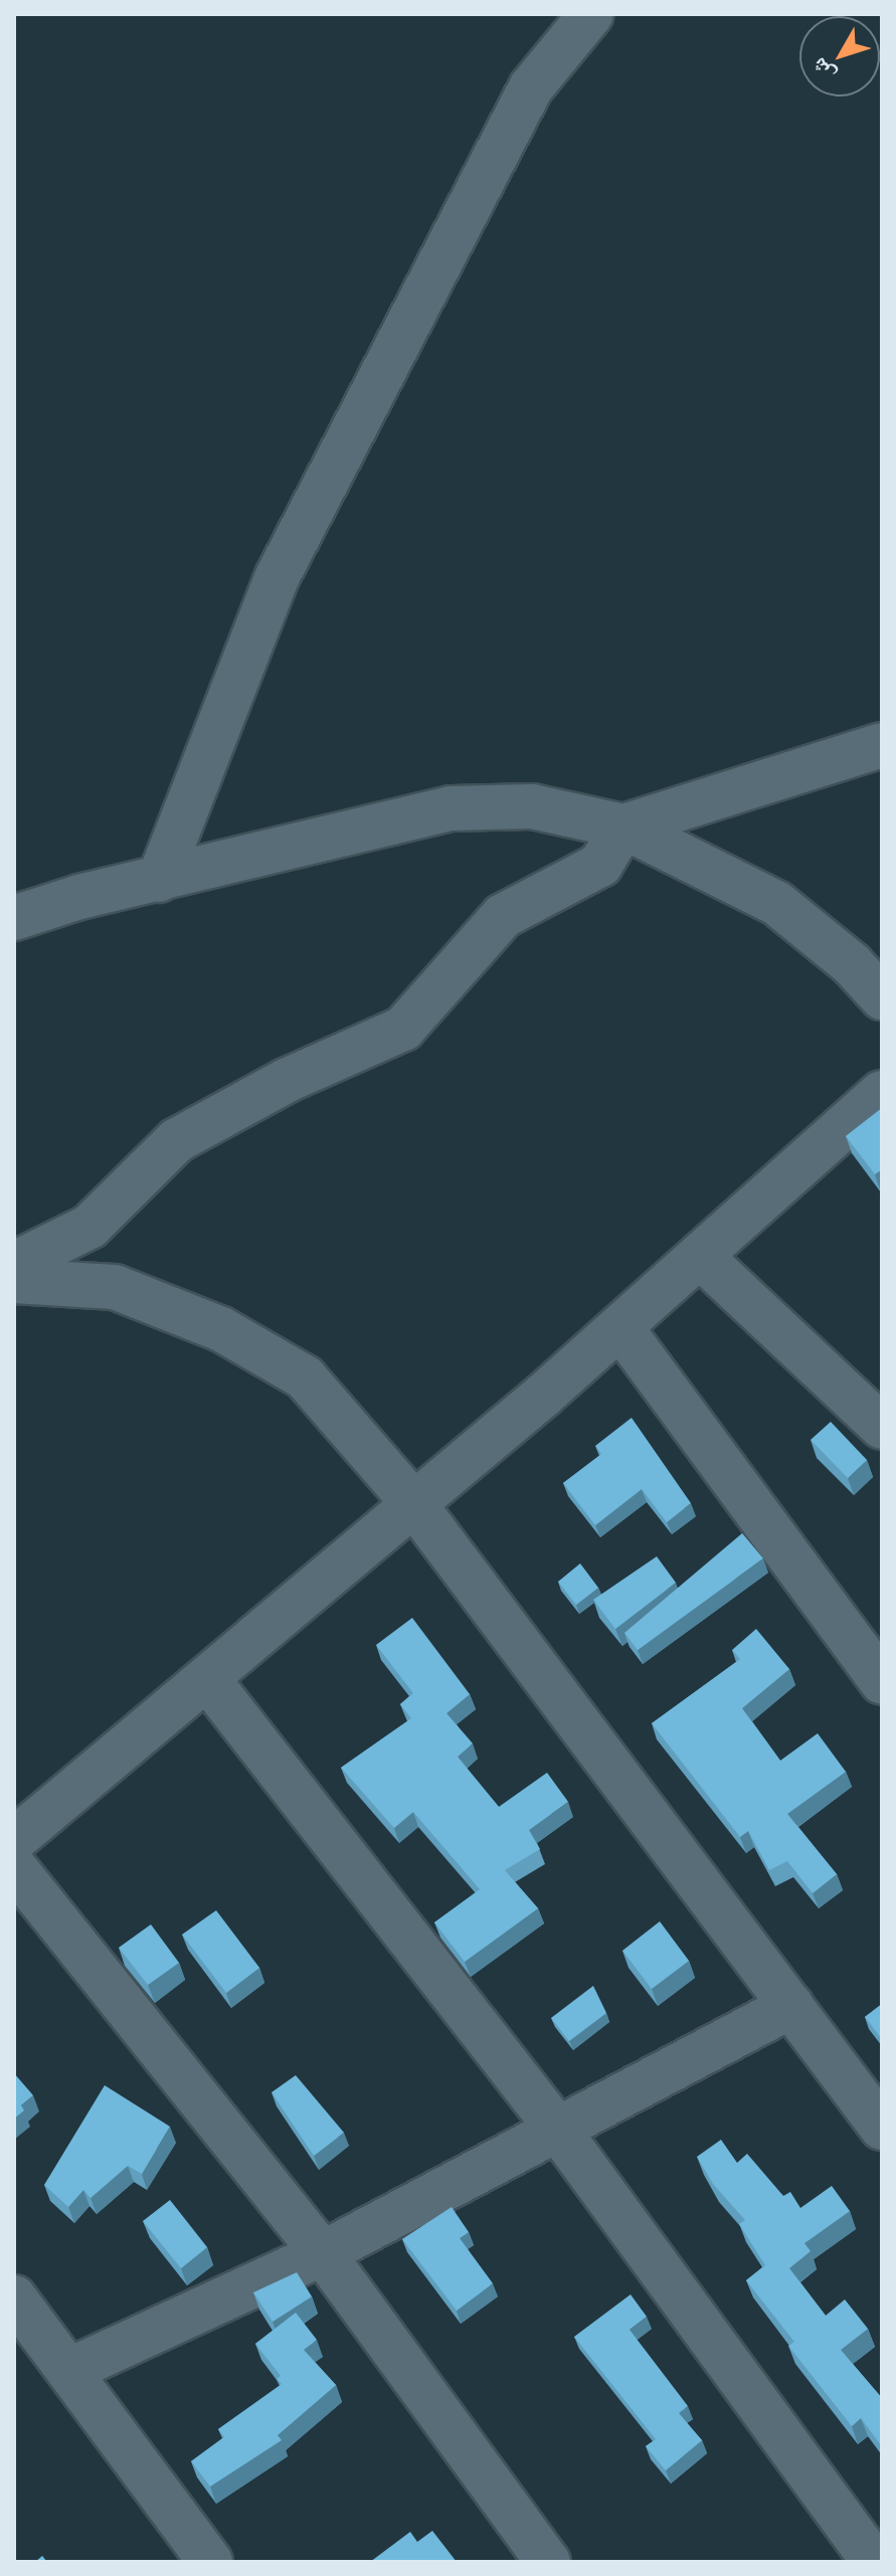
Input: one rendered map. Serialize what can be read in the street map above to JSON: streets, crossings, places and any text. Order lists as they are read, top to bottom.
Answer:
{
  "north": "bottom left"
}
